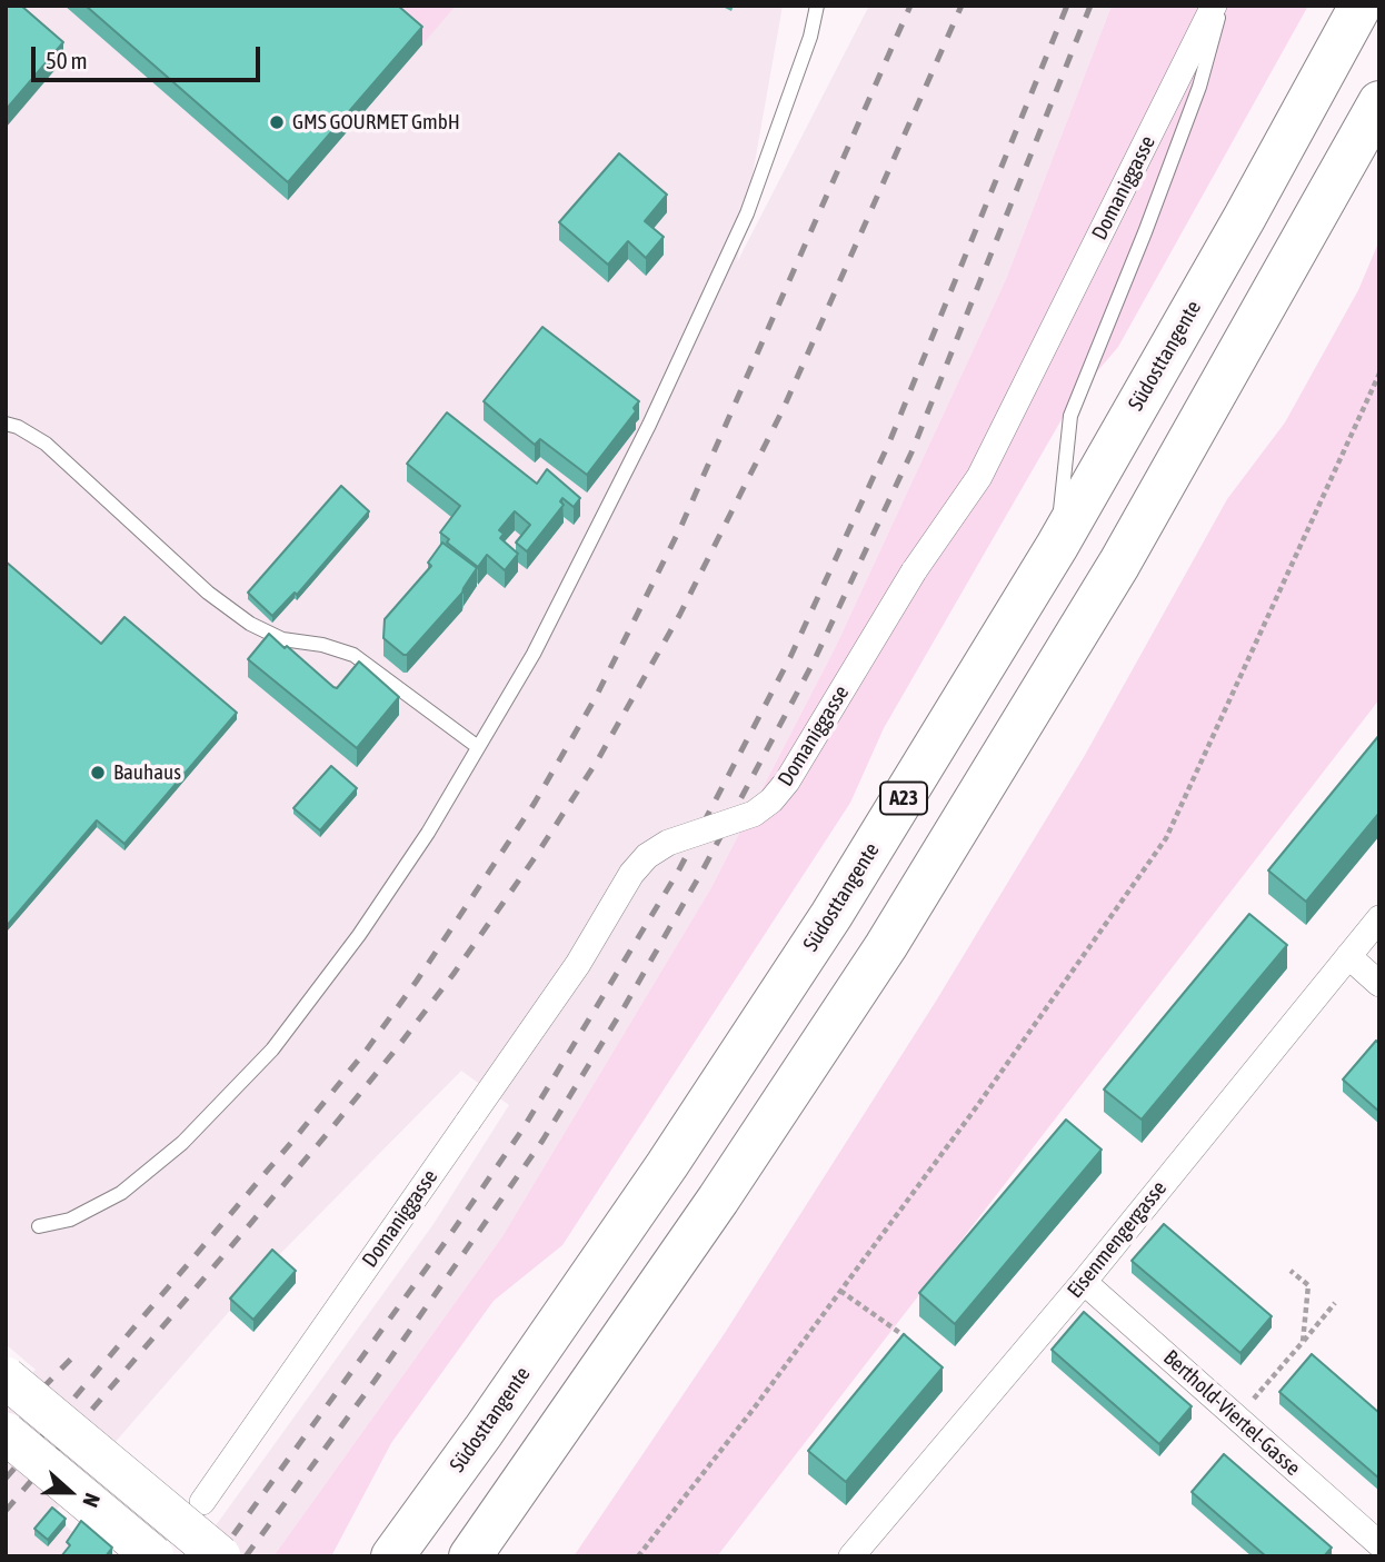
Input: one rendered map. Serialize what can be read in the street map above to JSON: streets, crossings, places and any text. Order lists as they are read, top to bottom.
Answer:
{
  "streets": {
    "highway": ["Südosttangente", "A23"],
    "street": ["Domaniggasse", "Eisenmengergasse", "Berthold-Viertel-Gasse"]
  },
  "crossings": [
    ["Eisenmengergasse", "Berthold-Viertel-Gasse"]
  ],
  "places": ["GMS GOURMET GmbH", "Bauhaus"],
  "scale_bar": "50 m",
  "north": "right"
}
